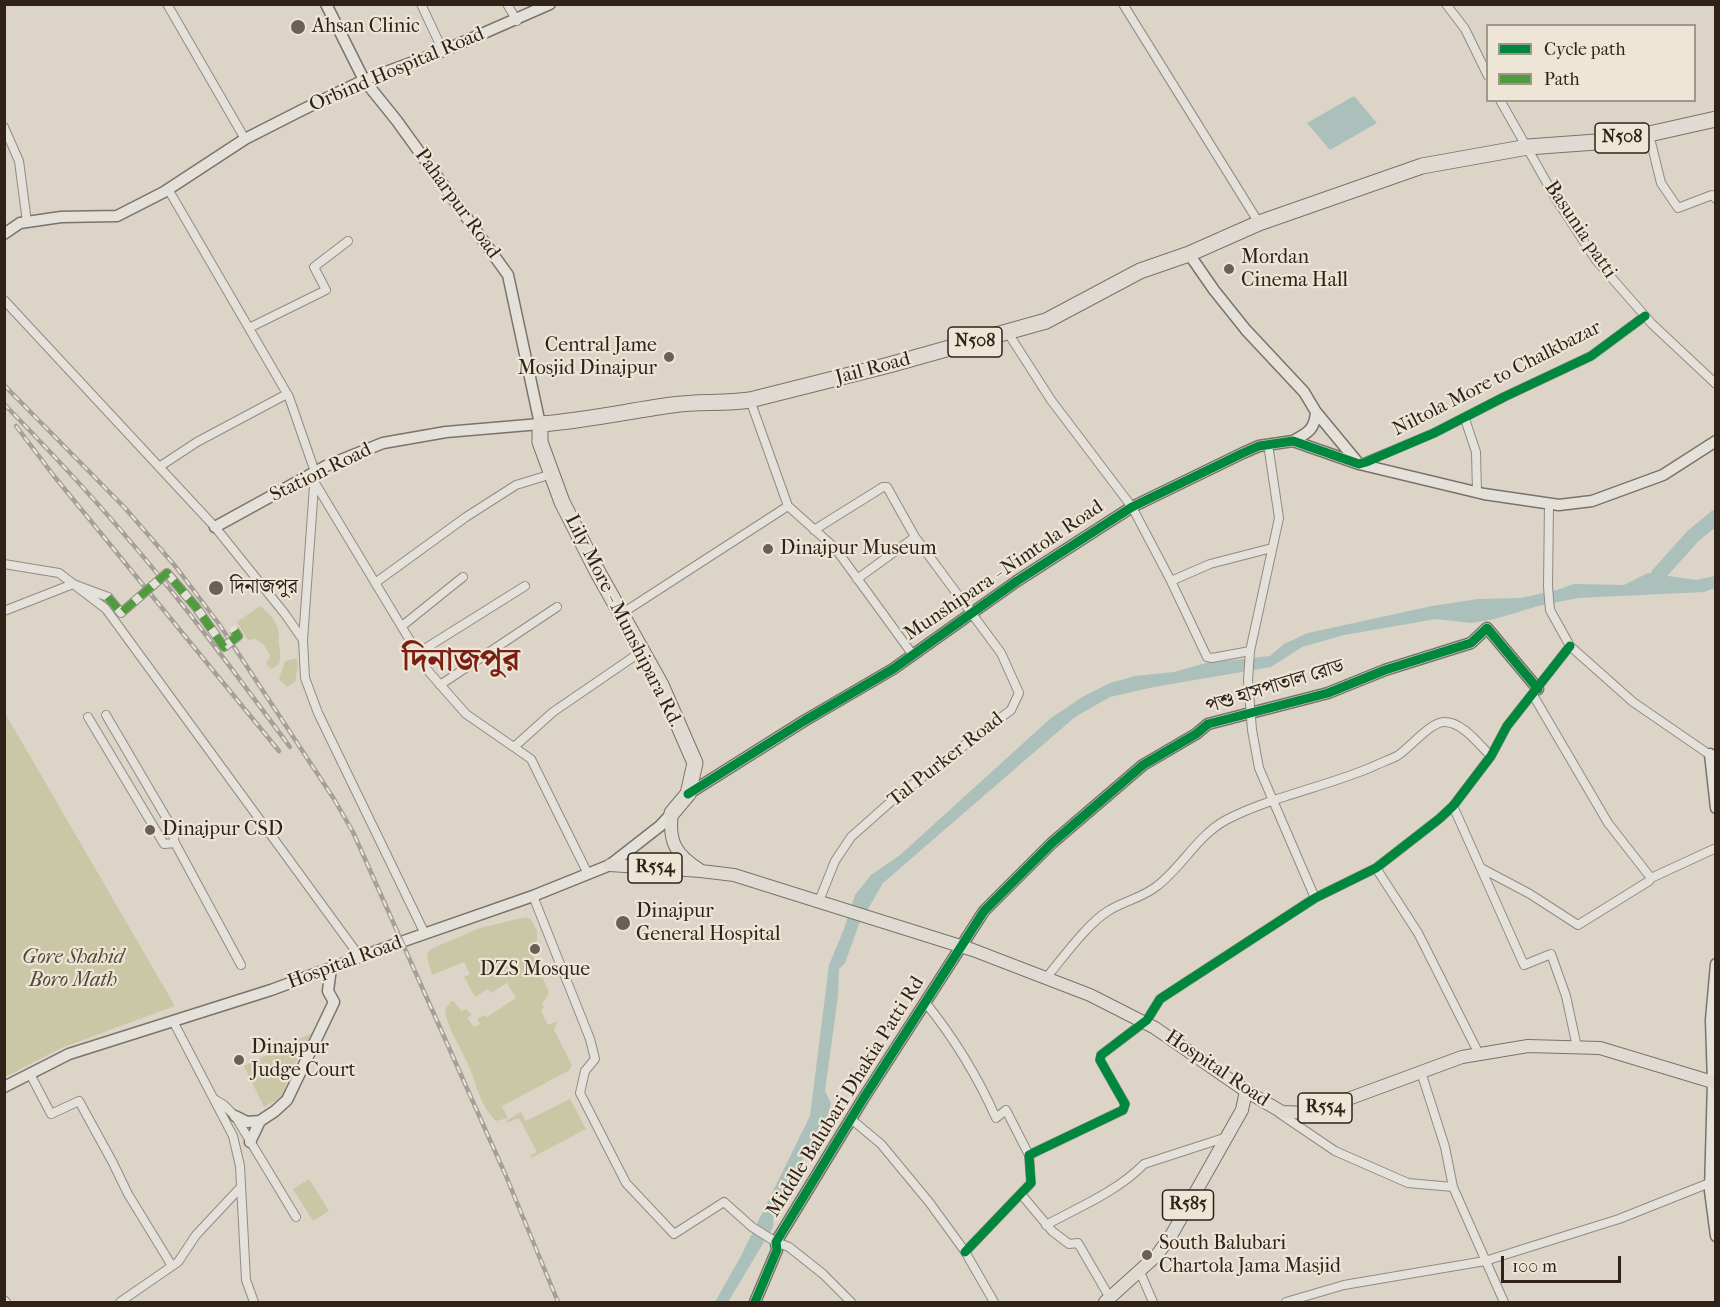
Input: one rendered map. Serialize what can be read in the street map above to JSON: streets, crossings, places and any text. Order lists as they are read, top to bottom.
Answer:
{
  "streets": {
    "highway": ["N508", "Jail Road", "Lily More - Munshipara Rd."],
    "main road": ["R554", "Hospital Road", "R585"],
    "street": [
      "Orbind Hospital Road",
      "Paharpur Road",
      "Basunia patti",
      "Niltola More to Chalkbazar",
      "Station Road",
      "Munshipara - Nimtola Road",
      "পশু হাসপাতাল রোড",
      "Tal Purker Road",
      "Middle Balubari Dhakia Patti Rd"
    ]
  },
  "crossings": [
    ["Orbind Hospital Road", "Paharpur Road"],
    ["N508", "Basunia patti"],
    ["N508", "Jail Road"],
    ["Paharpur Road", "Jail Road"],
    ["Paharpur Road", "Station Road"],
    ["Paharpur Road", "Lily More - Munshipara Rd."],
    ["Basunia patti", "Niltola More to Chalkbazar"],
    ["Jail Road", "Station Road"],
    ["Jail Road", "Lily More - Munshipara Rd."],
    ["Niltola More to Chalkbazar", "Munshipara - Nimtola Road"],
    ["Station Road", "Lily More - Munshipara Rd."],
    ["Munshipara - Nimtola Road", "Lily More - Munshipara Rd."],
    ["Munshipara - Nimtola Road", "Tal Purker Road"],
    ["Lily More - Munshipara Rd.", "R554"],
    ["Lily More - Munshipara Rd.", "Hospital Road"],
    ["পশু হাসপাতাল রোড", "Hospital Road"],
    ["পশু হাসপাতাল রোড", "Middle Balubari Dhakia Patti Rd"],
    ["Tal Purker Road", "R554"],
    ["Tal Purker Road", "Hospital Road"],
    ["R554", "Hospital Road"],
    ["Hospital Road", "Middle Balubari Dhakia Patti Rd"],
    ["Hospital Road", "R585"]
  ],
  "districts": ["দিনাজপুর"],
  "parks": ["Gore Shahid Boro Math"],
  "places": [
    "Ahsan Clinic",
    "Mordan Cinema Hall",
    "Central Jame Mosjid Dinajpur",
    "Dinajpur Museum",
    "দিনাজপুর",
    "Dinajpur CSD",
    "Dinajpur General Hospital",
    "DZS Mosque",
    "Dinajpur Judge Court",
    "South Balubari Chartola Jama Masjid"
  ],
  "legend": ["Cycle path", "Path"],
  "scale_bar": "100 m"
}
